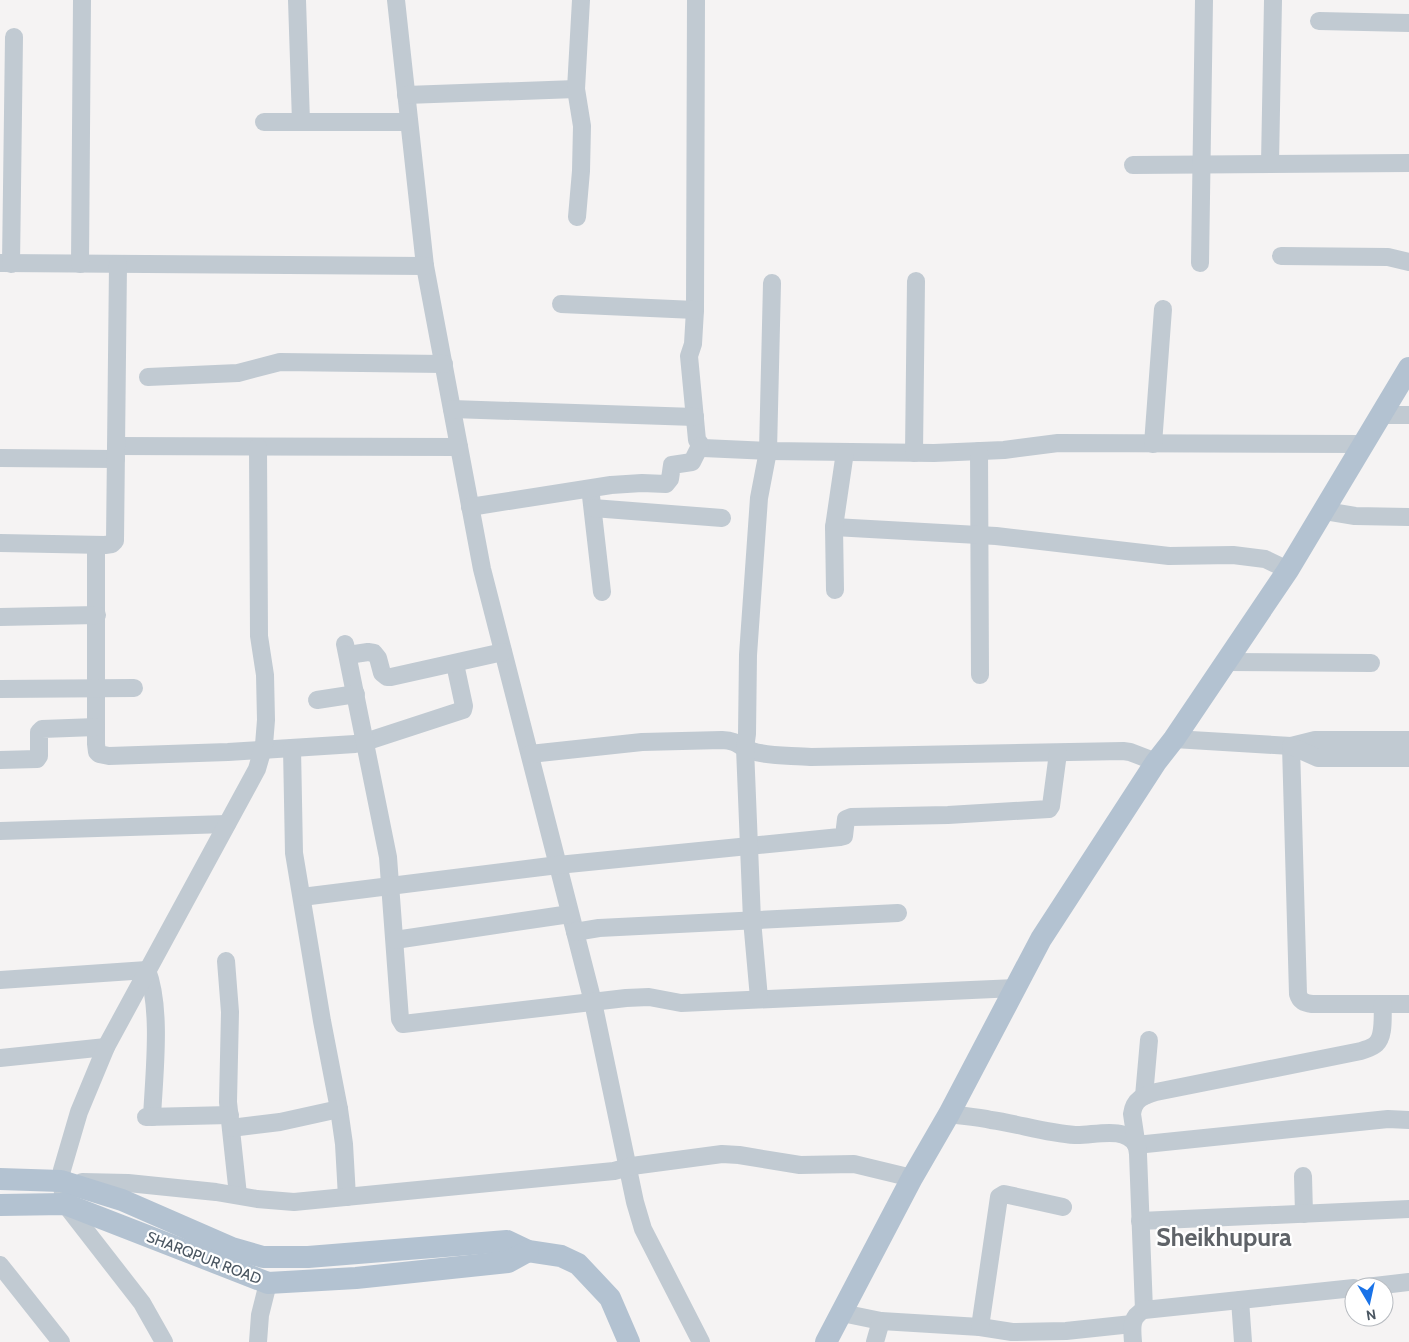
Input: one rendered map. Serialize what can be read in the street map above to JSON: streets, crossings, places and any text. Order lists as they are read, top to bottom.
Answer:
{
  "streets": {
    "main road": ["SHARQPUR ROAD"]
  },
  "districts": ["Sheikhupura"],
  "north": "bottom"
}
